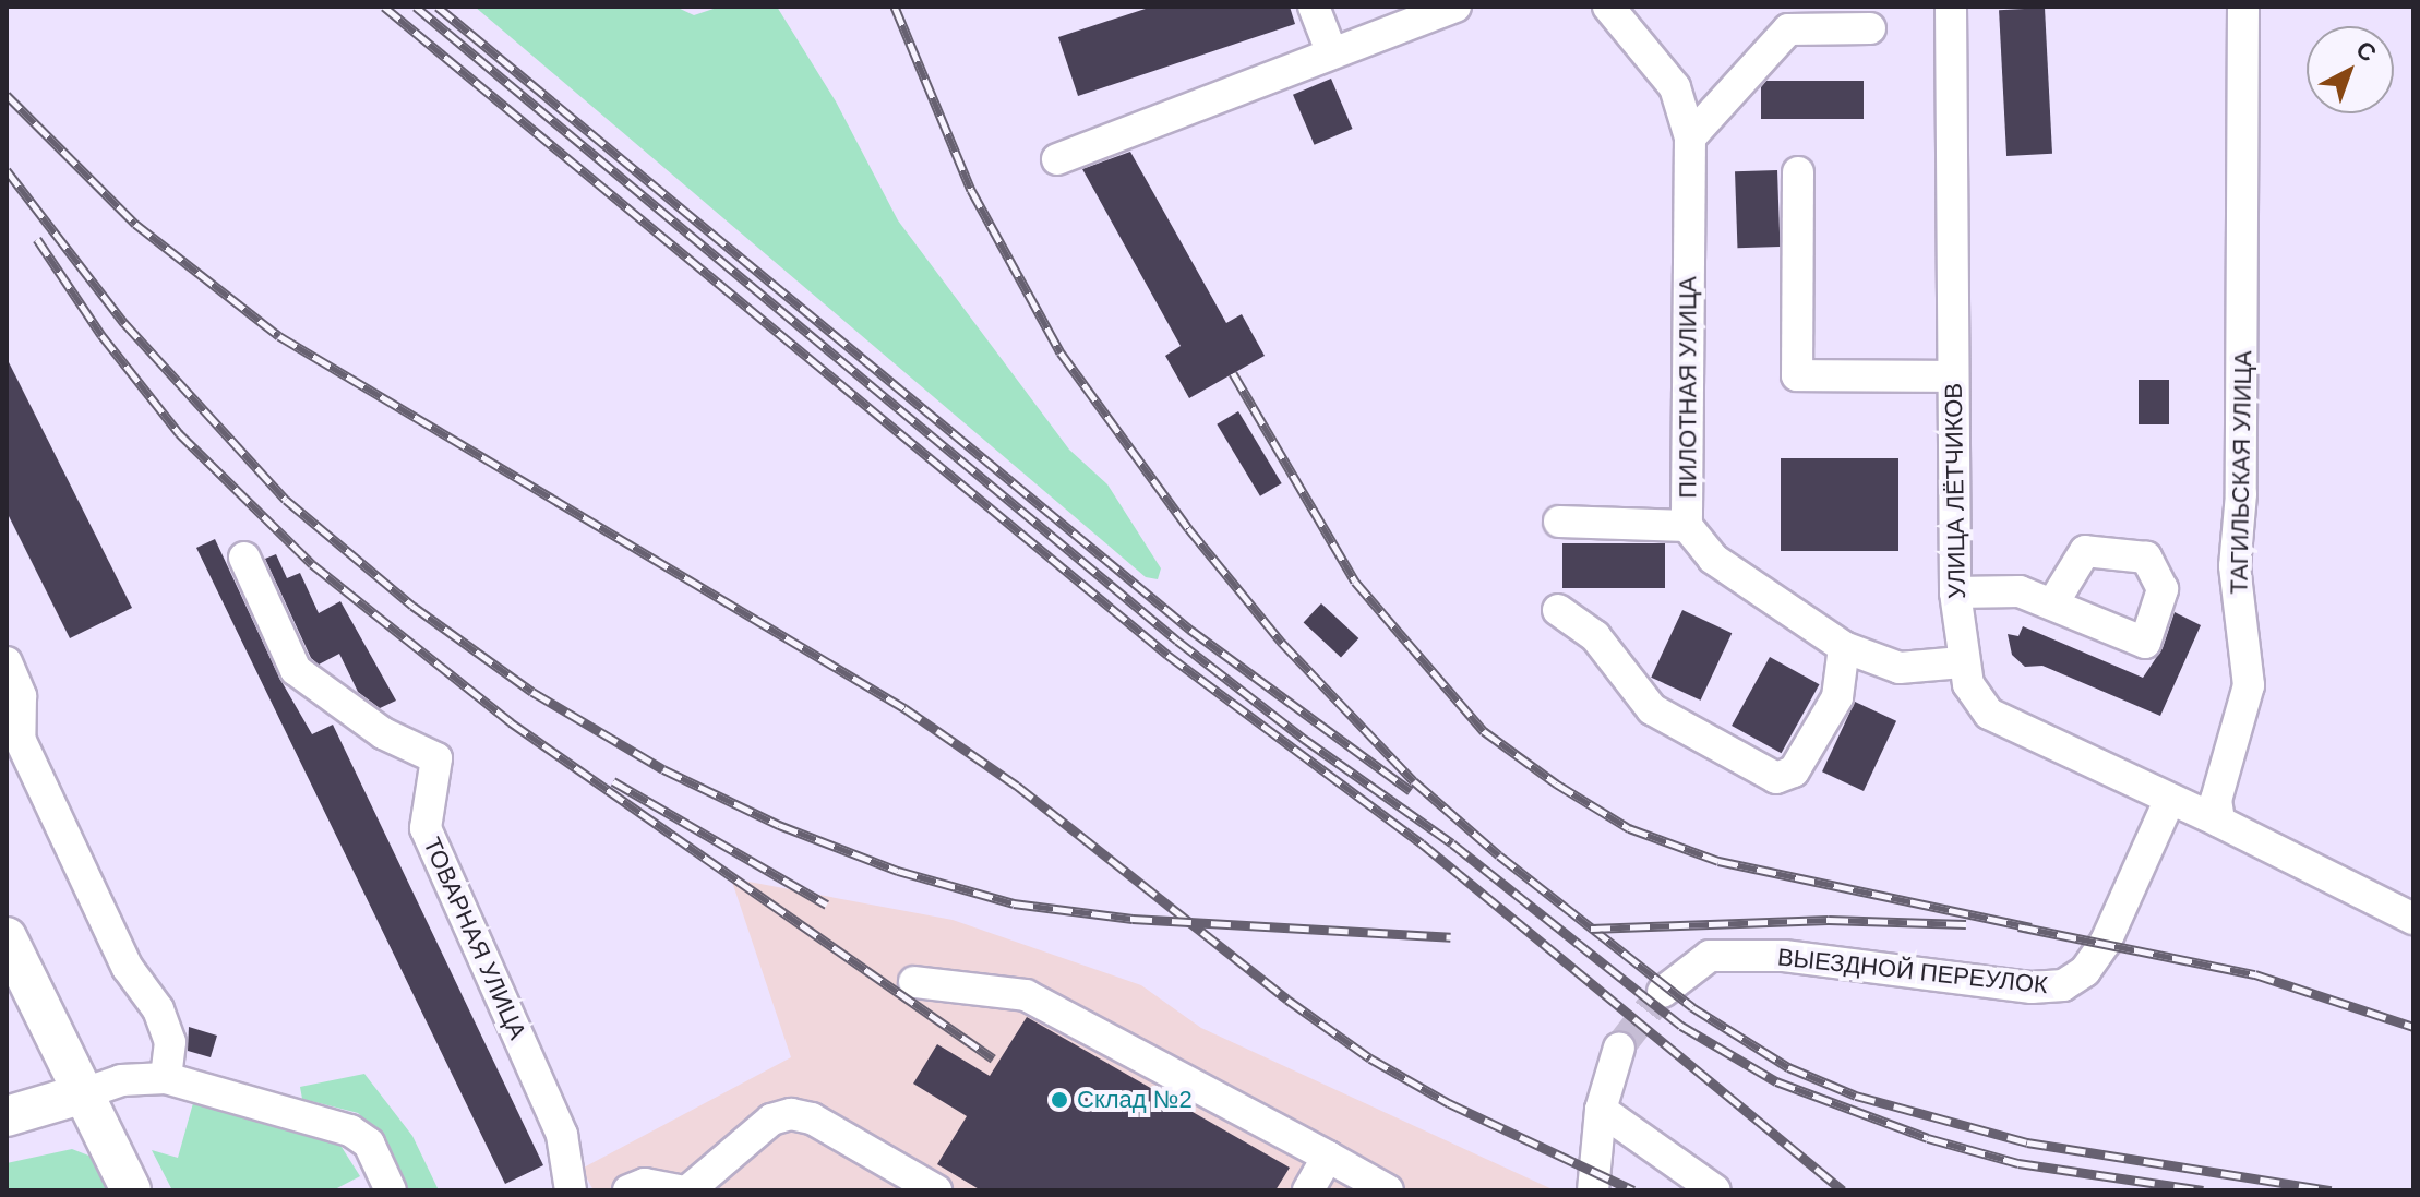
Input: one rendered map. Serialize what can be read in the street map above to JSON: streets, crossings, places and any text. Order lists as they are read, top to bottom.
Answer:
{
  "streets": {
    "street": [
      "ПИЛОТНАЯ УЛИЦА",
      "ТАГИЛЬСКАЯ УЛИЦА",
      "УЛИЦА ЛЁТЧИКОВ",
      "ТОВАРНАЯ УЛИЦА",
      "ВЫЕЗДНОЙ ПЕРЕУЛОК"
    ]
  },
  "crossings": [
    ["ПИЛОТНАЯ УЛИЦА", "УЛИЦА ЛЁТЧИКОВ"],
    ["ТАГИЛЬСКАЯ УЛИЦА", "УЛИЦА ЛЁТЧИКОВ"],
    ["УЛИЦА ЛЁТЧИКОВ", "ВЫЕЗДНОЙ ПЕРЕУЛОК"]
  ],
  "places": ["Склад №2"],
  "north": "top right"
}
